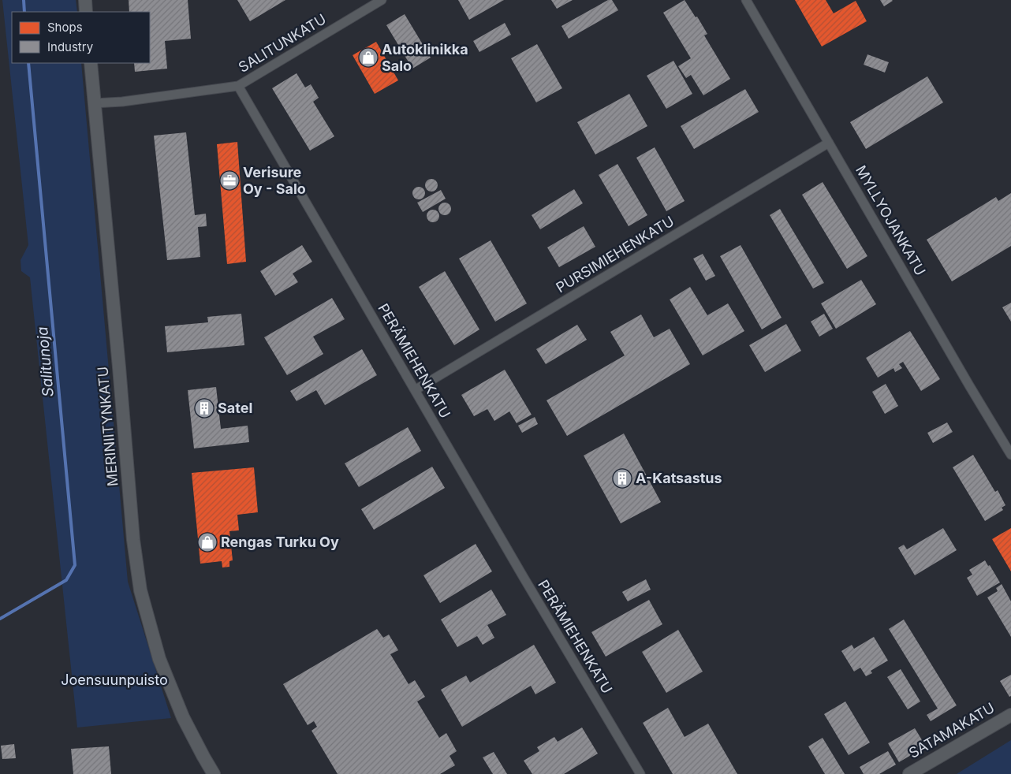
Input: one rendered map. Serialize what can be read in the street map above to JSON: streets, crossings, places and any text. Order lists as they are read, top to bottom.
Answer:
{
  "streets": {
    "main road": ["MERINIITYNKATU", "SATAMAKATU"],
    "street": [
      "SALITUNKATU",
      "MYLLYOJANKATU",
      "PURSIMIEHENKATU",
      "PERÄMIEHENKATU"
    ]
  },
  "crossings": [
    ["SALITUNKATU", "PERÄMIEHENKATU"],
    ["MYLLYOJANKATU", "PURSIMIEHENKATU"],
    ["PURSIMIEHENKATU", "PERÄMIEHENKATU"]
  ],
  "water": ["Salitunoja"],
  "parks": ["Joensuunpuisto"],
  "places": {
    "shop": ["Autoklinikka Salo", "Rengas Turku Oy"],
    "office": ["Verisure Oy - Salo"],
    "building": ["Satel", "A-Katsastus"]
  },
  "legend": ["Shops", "Industry"]
}
